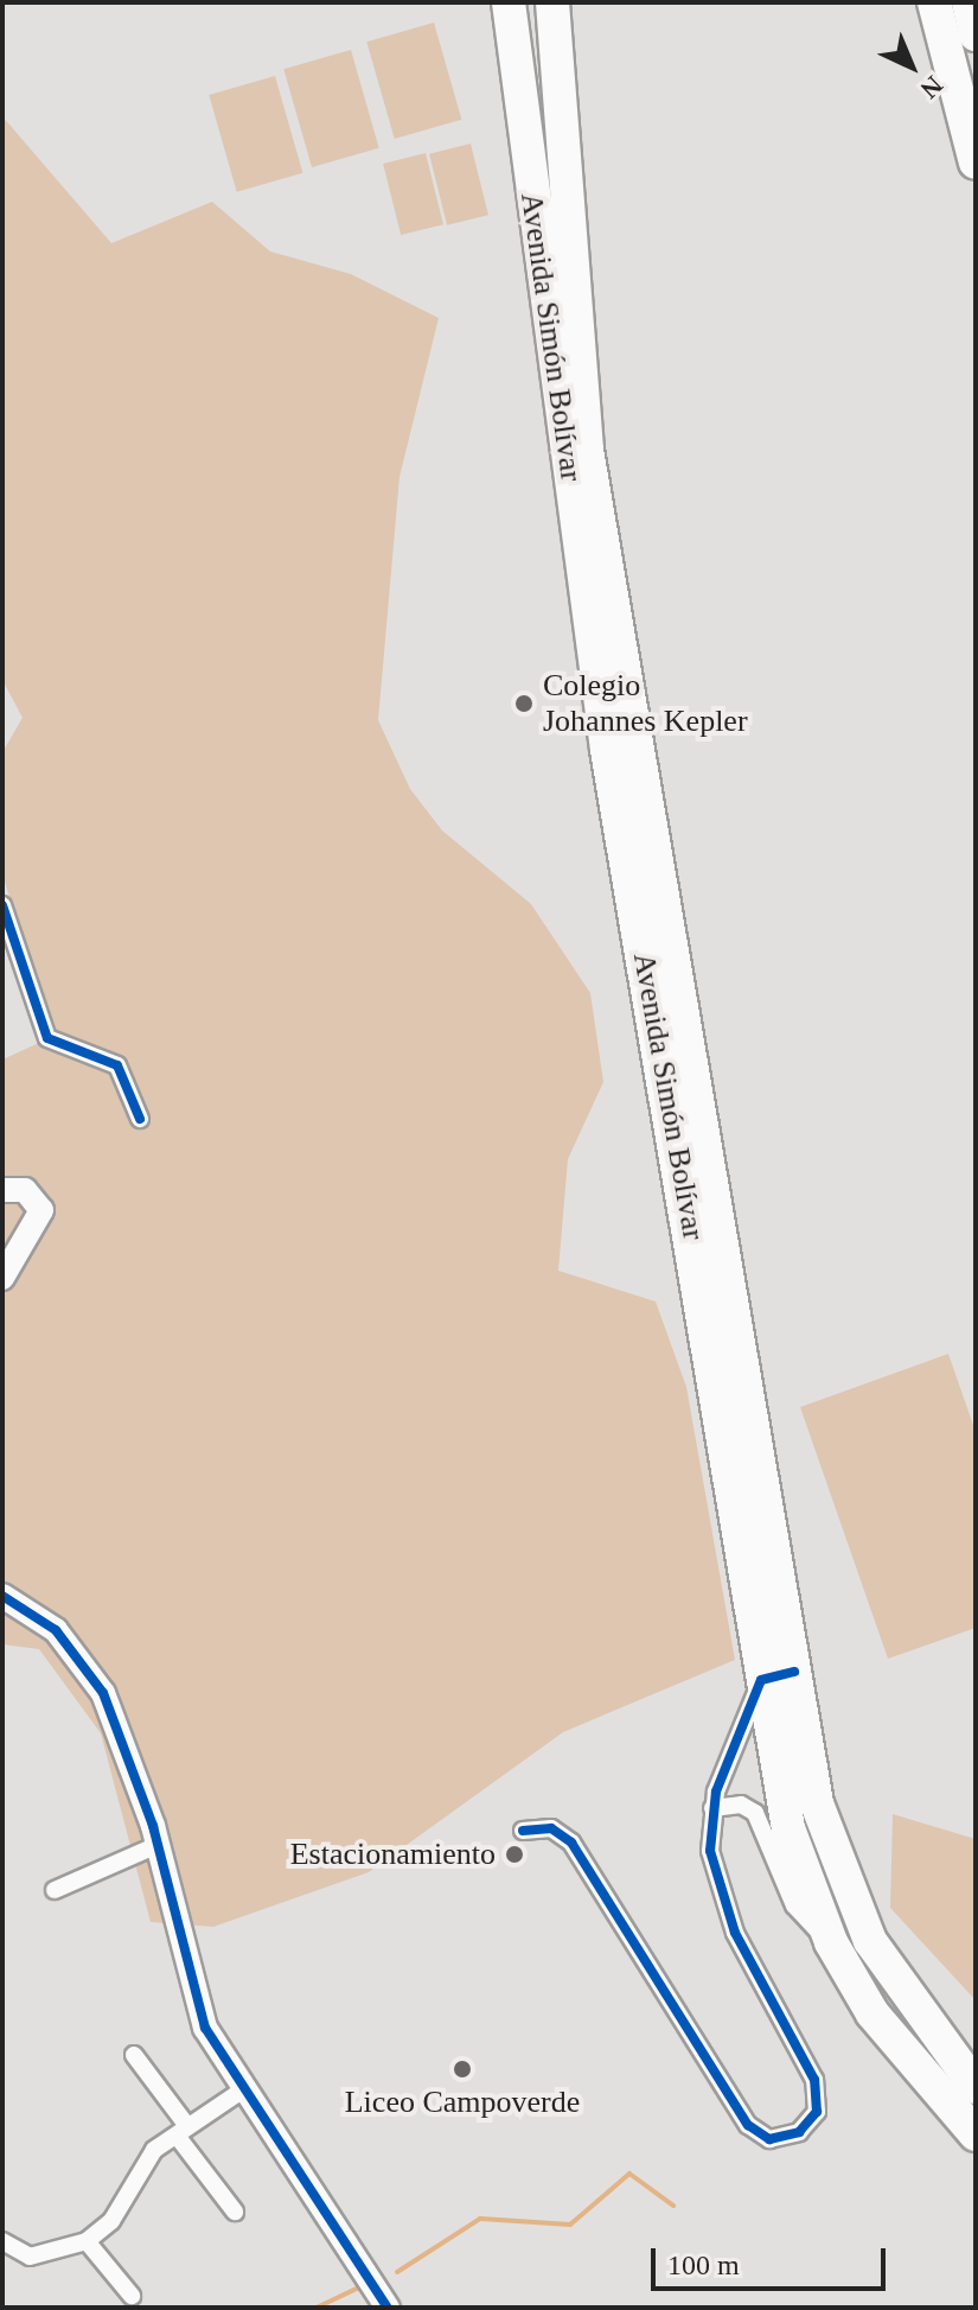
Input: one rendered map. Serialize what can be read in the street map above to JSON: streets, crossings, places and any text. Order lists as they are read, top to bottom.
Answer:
{
  "streets": {
    "highway": ["Avenida Simón Bolívar"]
  },
  "places": ["Colegio Johannes Kepler", "Estacionamiento", "Liceo Campoverde"],
  "scale_bar": "100 m",
  "north": "bottom right"
}
